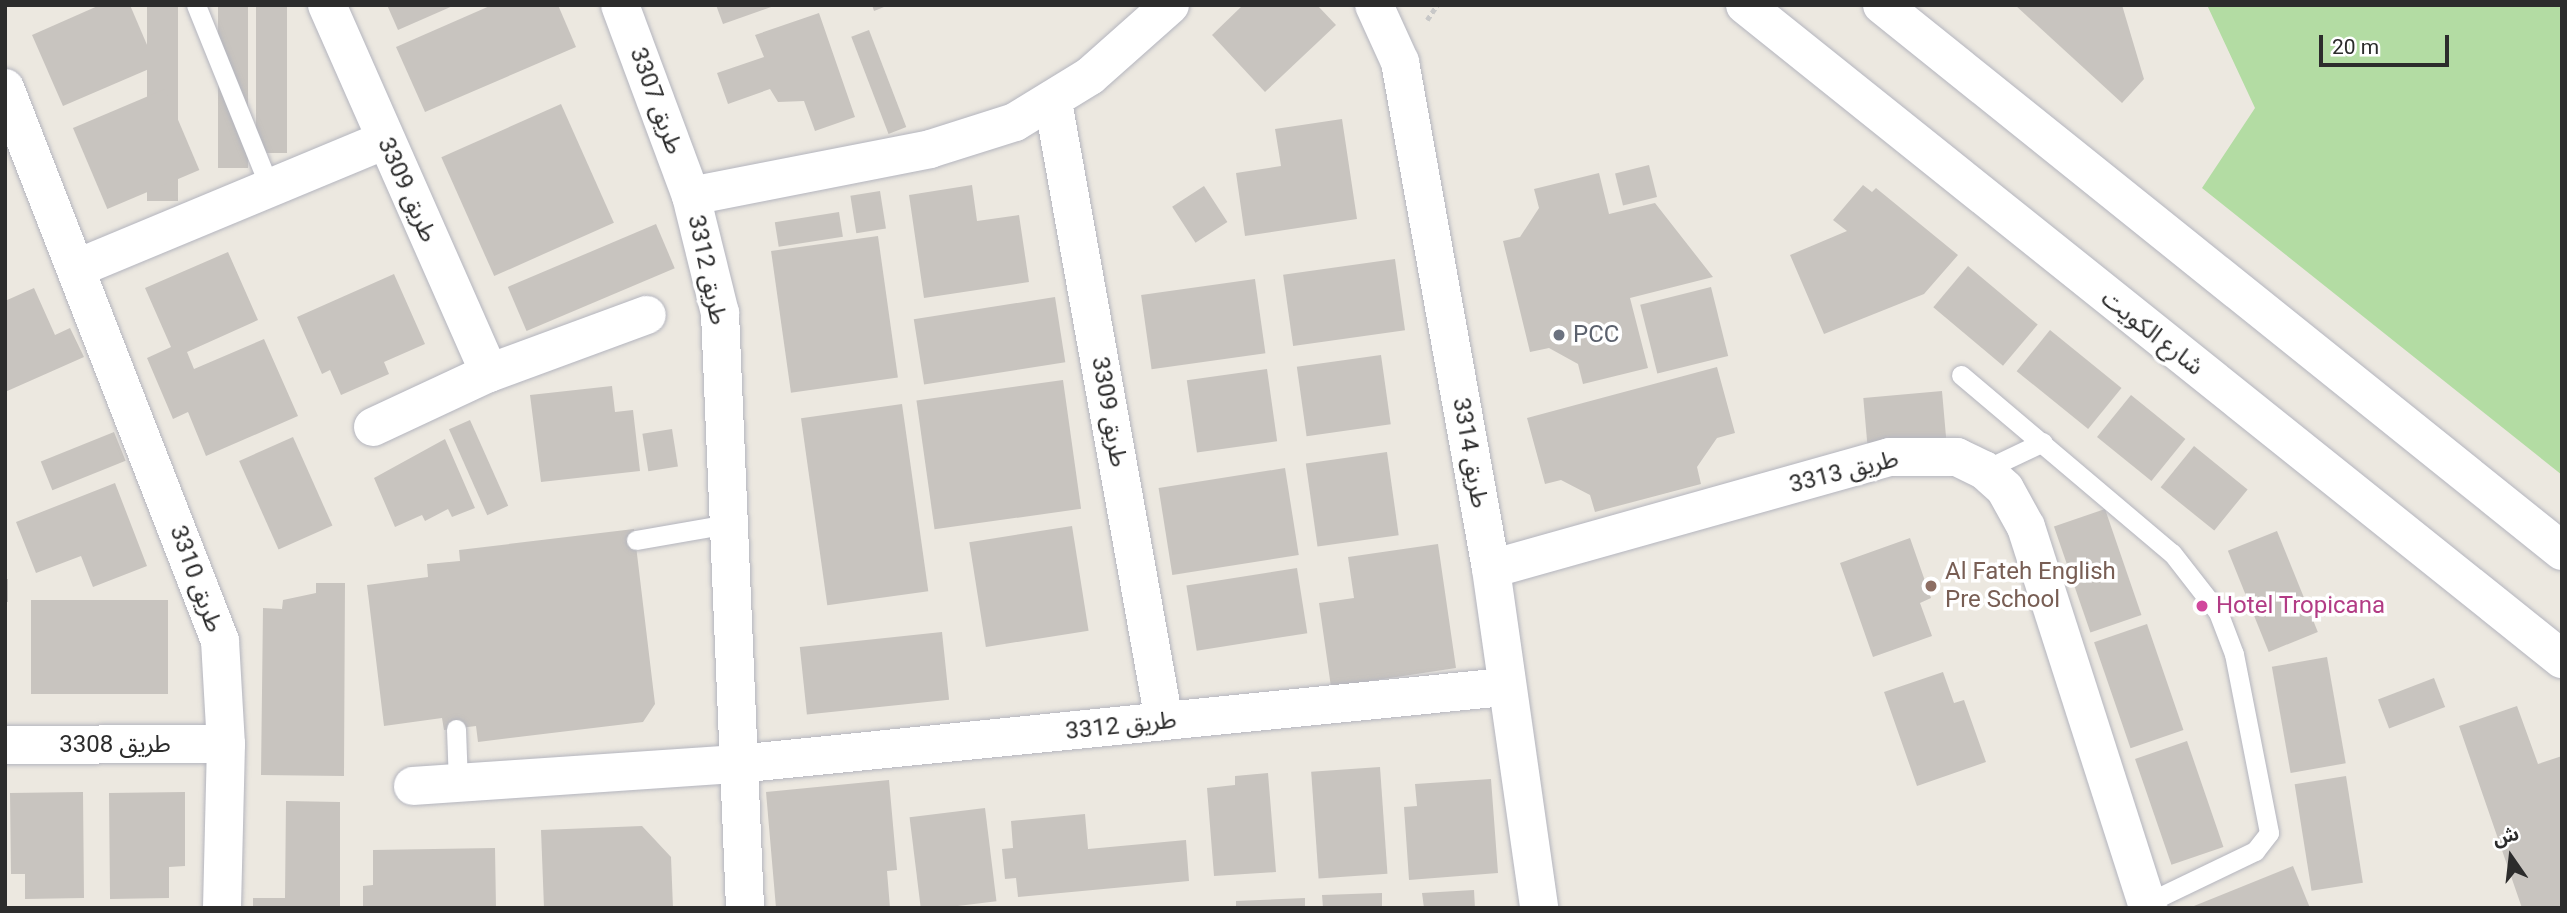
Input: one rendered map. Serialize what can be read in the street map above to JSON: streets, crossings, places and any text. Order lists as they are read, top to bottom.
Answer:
{
  "streets": {
    "street": [
      "طريق 3307",
      "طريق 3309",
      "طريق 3312",
      "شارع الكويت",
      "طريق 3314",
      "طريق 3313",
      "طريق 3310",
      "طريق 3308"
    ]
  },
  "crossings": [
    ["طريق 3307", "طريق 3312"],
    ["طريق 3309", "طريق 3312"],
    ["طريق 3312", "طريق 3314"],
    ["طريق 3314", "طريق 3313"],
    ["طريق 3310", "طريق 3308"]
  ],
  "places": ["PCC", "Al Fateh English Pre School", "Hotel Tropicana"],
  "scale_bar": "20 m",
  "north": "top"
}
